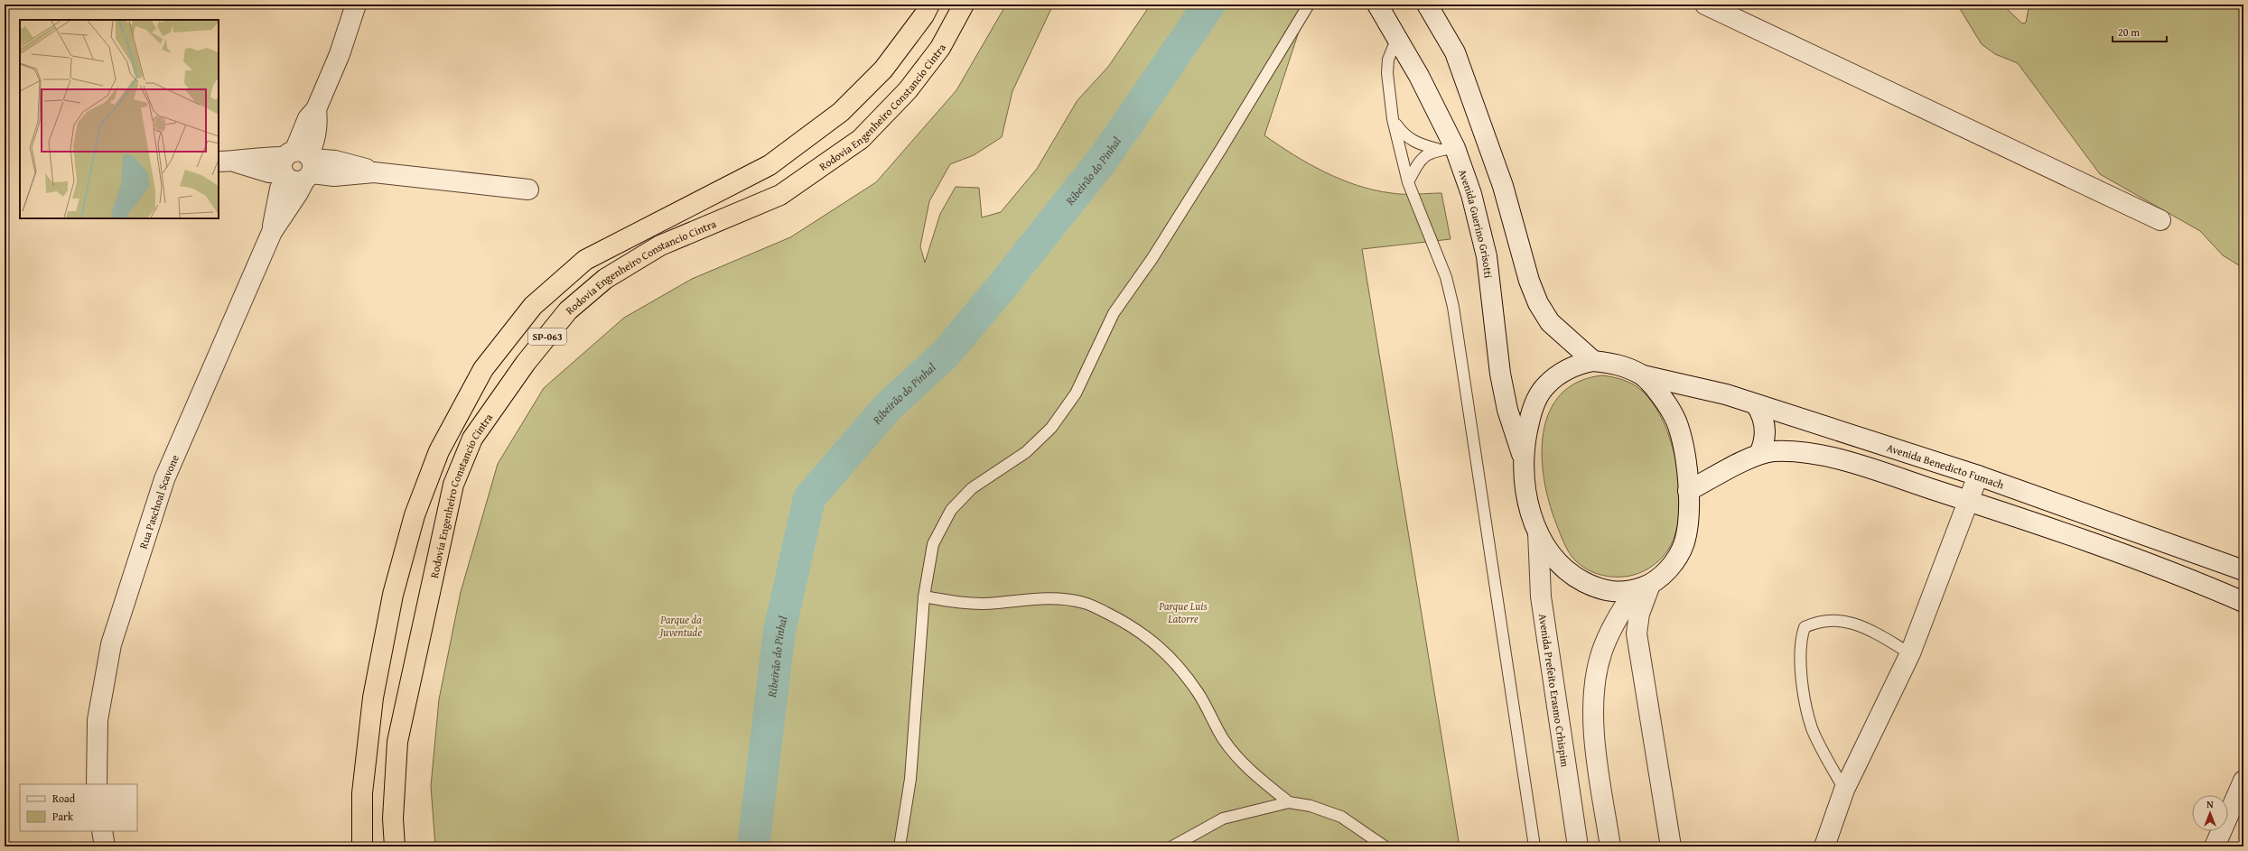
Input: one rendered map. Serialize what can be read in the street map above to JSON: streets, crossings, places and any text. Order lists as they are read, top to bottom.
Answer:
{
  "streets": {
    "highway": ["Rodovia Engenheiro Constancio Cintra", "SP-063"],
    "street": [
      "Avenida Guerino Grisotti",
      "Avenida Benedicto Fumach",
      "Rua Paschoal Scavone",
      "Avenida Prefeito Erasmo Crhispim"
    ]
  },
  "water": ["Ribeirão do Pinhal"],
  "parks": ["Parque Luis Latorre", "Parque da Juventude"],
  "legend": ["Road", "Park"],
  "scale_bar": "20 m",
  "north": "top"
}
